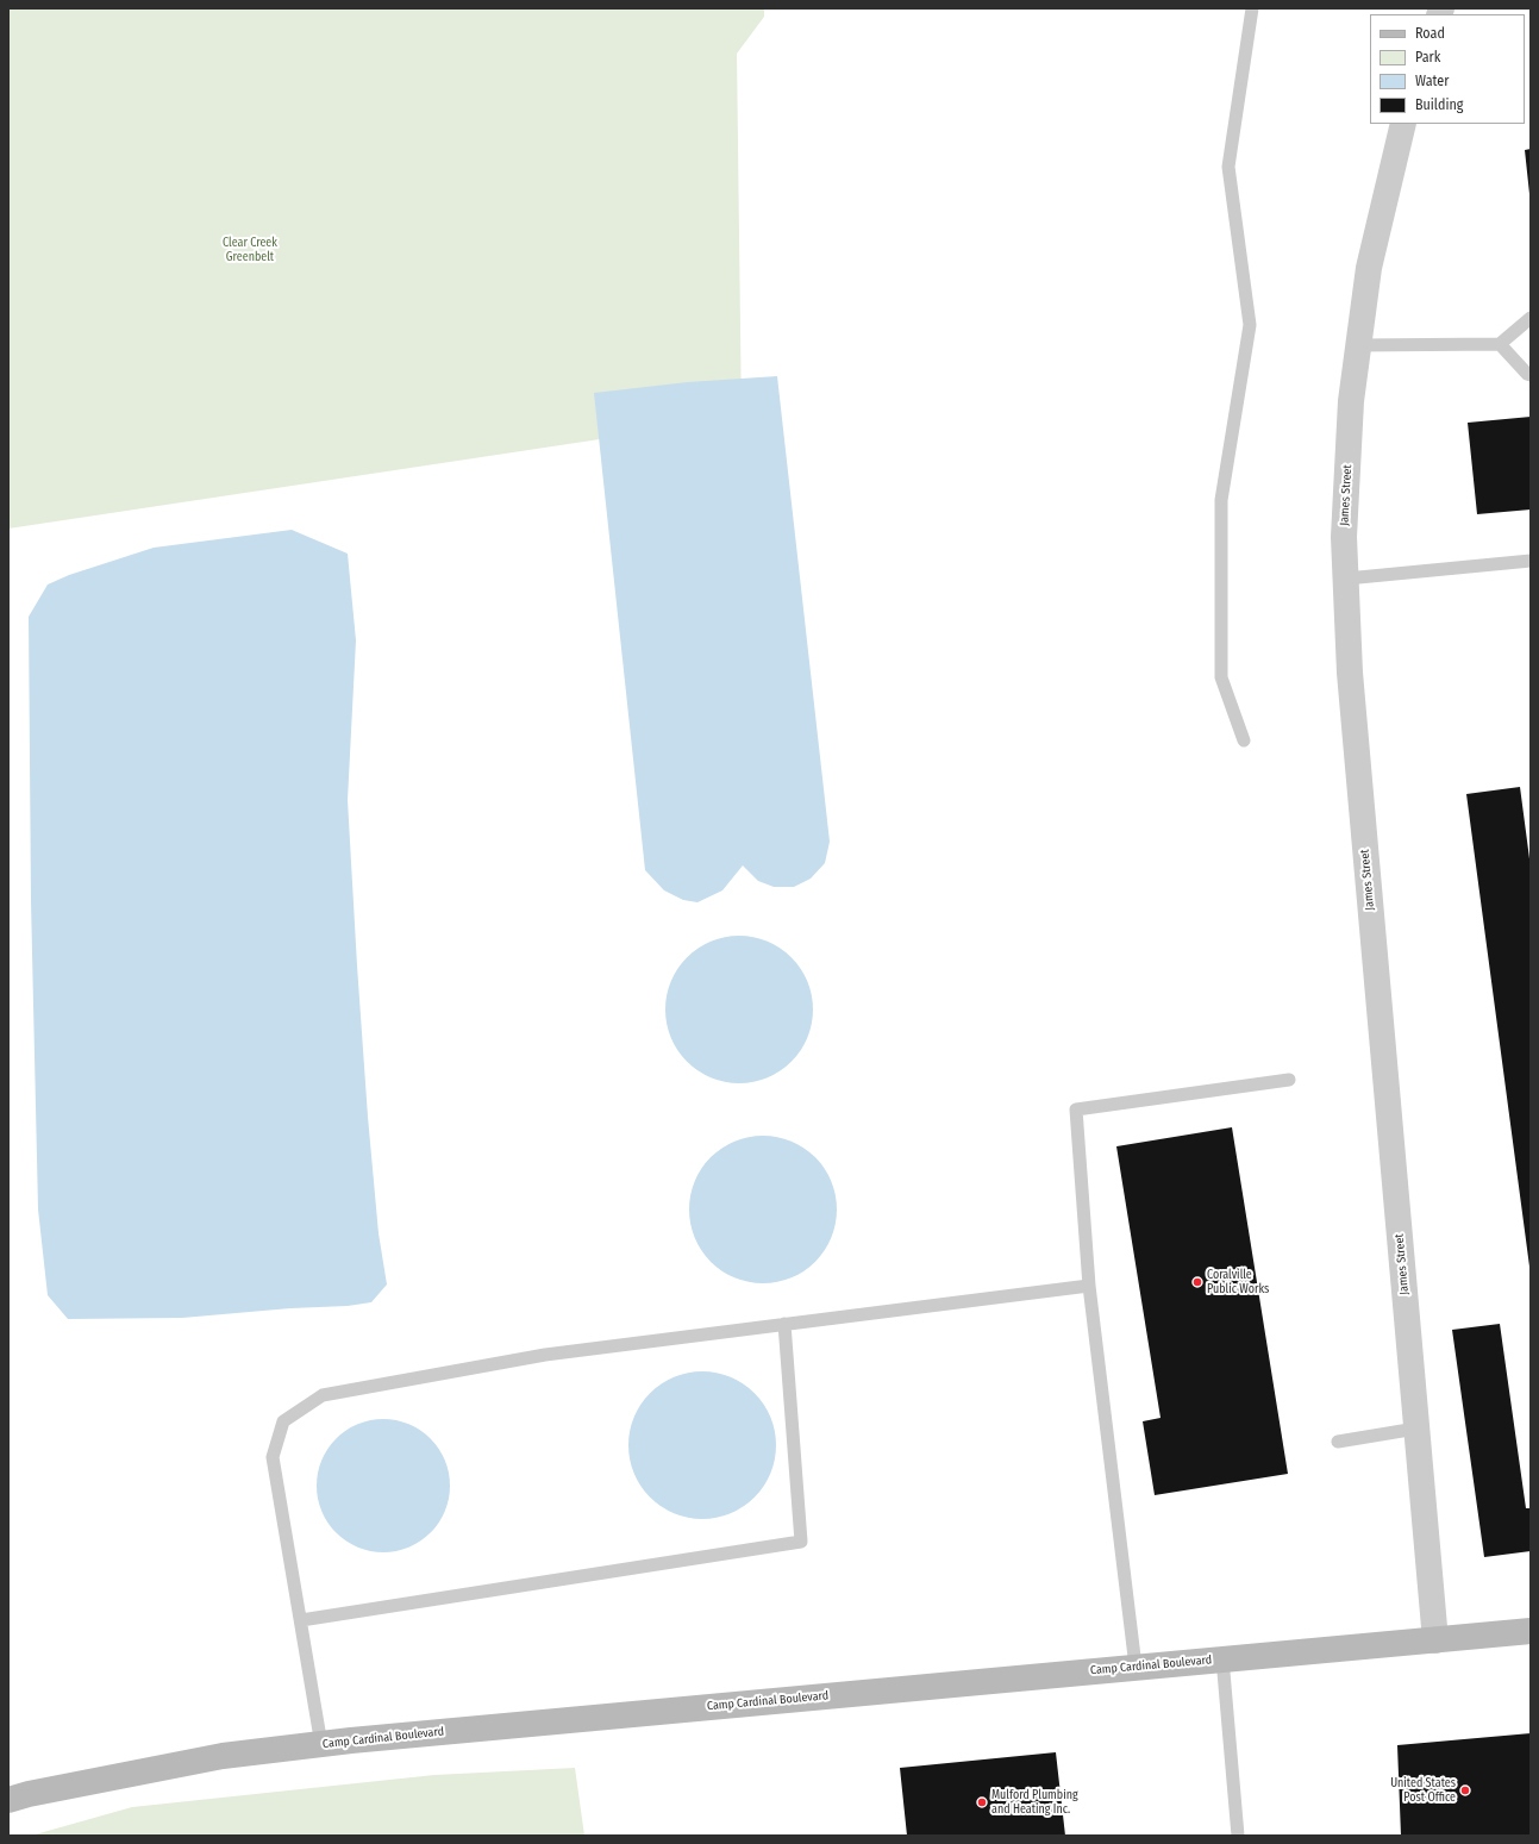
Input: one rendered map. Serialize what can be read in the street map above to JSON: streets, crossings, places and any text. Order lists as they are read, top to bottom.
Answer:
{
  "streets": {
    "street": ["James Street", "Camp Cardinal Boulevard"]
  },
  "crossings": [
    ["James Street", "Camp Cardinal Boulevard"]
  ],
  "parks": ["Clear Creek Greenbelt"],
  "places": ["Coralville Public Works", "United States Post Office", "Mulford Plumbing and Heating Inc."],
  "legend": [
    "Road",
    "Park",
    "Water",
    "Building"
  ]
}
